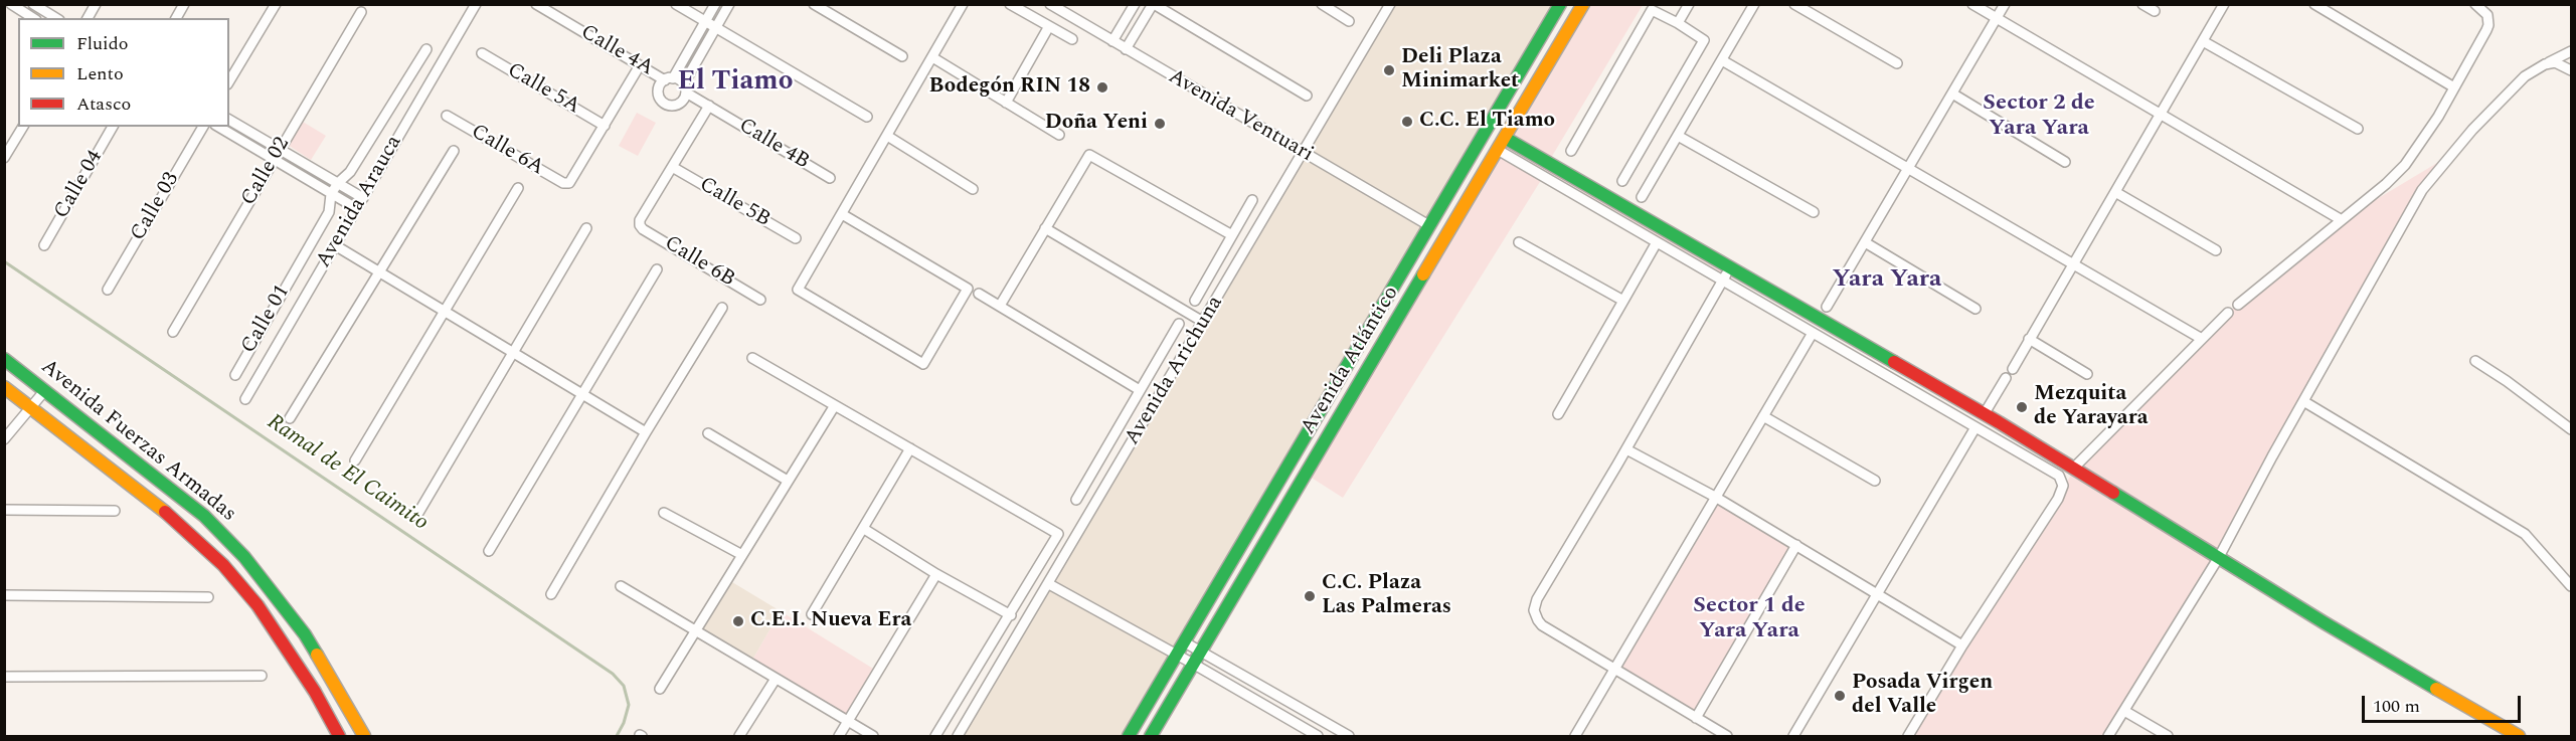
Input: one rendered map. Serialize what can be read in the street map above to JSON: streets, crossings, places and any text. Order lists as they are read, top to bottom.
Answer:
{
  "streets": {
    "street": [
      "Calle 4A",
      "Calle 5A",
      "Avenida Ventuari",
      "Calle 4B",
      "Calle 6A",
      "Calle 02",
      "Calle 04",
      "Avenida Arauca",
      "Calle 5B",
      "Calle 03",
      "Calle 6B",
      "Calle 01",
      "Avenida Atlántico",
      "Avenida Arichuna",
      "Avenida Fuerzas Armadas"
    ]
  },
  "crossings": [
    ["Calle 4A", "Calle 4B"],
    ["Calle 5A", "Calle 6A"],
    ["Avenida Ventuari", "Avenida Atlántico"],
    ["Avenida Ventuari", "Avenida Arichuna"],
    ["Calle 5B", "Calle 6B"]
  ],
  "districts": [
    "El Tiamo",
    "Sector 2 de Yara Yara",
    "Yara Yara",
    "Sector 1 de Yara Yara"
  ],
  "water": ["Ramal de El Caimito"],
  "places": [
    "Deli Plaza Minimarket",
    "Bodegón RIN 18",
    "C.C. El Tiamo",
    "Doña Yeni",
    "Mezquita de Yarayara",
    "C.C. Plaza Las Palmeras",
    "C.E.I. Nueva Era",
    "Posada Virgen del Valle"
  ],
  "legend": ["Fluido", "Lento", "Atasco"],
  "scale_bar": "100 m"
}
